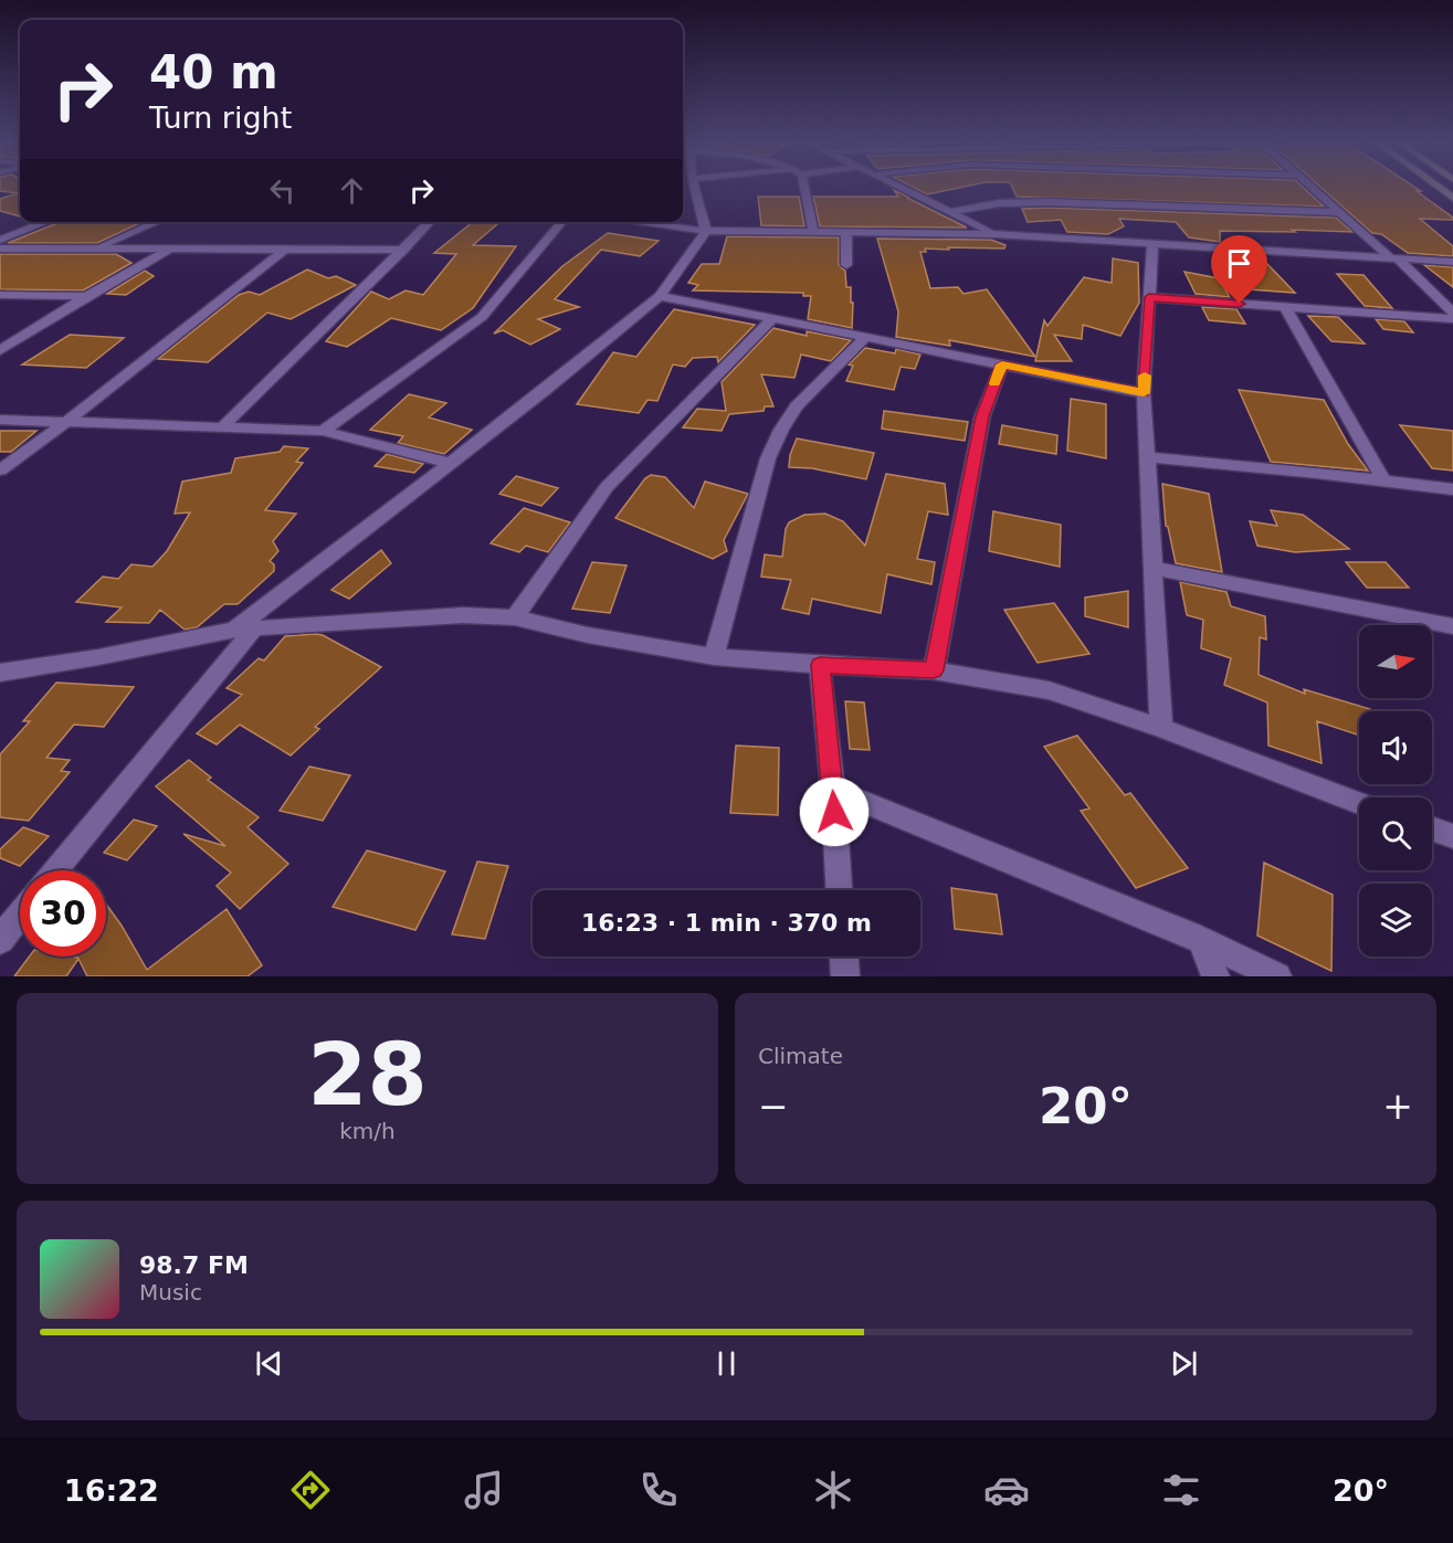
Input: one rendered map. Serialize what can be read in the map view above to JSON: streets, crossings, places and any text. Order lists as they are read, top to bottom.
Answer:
{
  "north": "right",
  "page": {
    "turn": ["40 m", "Turn right"],
    "limit": "30",
    "trip": "16:23 · 1 min · 370 m",
    "tile": [
      ["28", "km/h"],
      "Climate"
    ],
    "heat": ["−", "20°", "+"],
    "song": ["98.7 FM", "Music"],
    "tabs": ["16:22", "20°"]
  }
}
